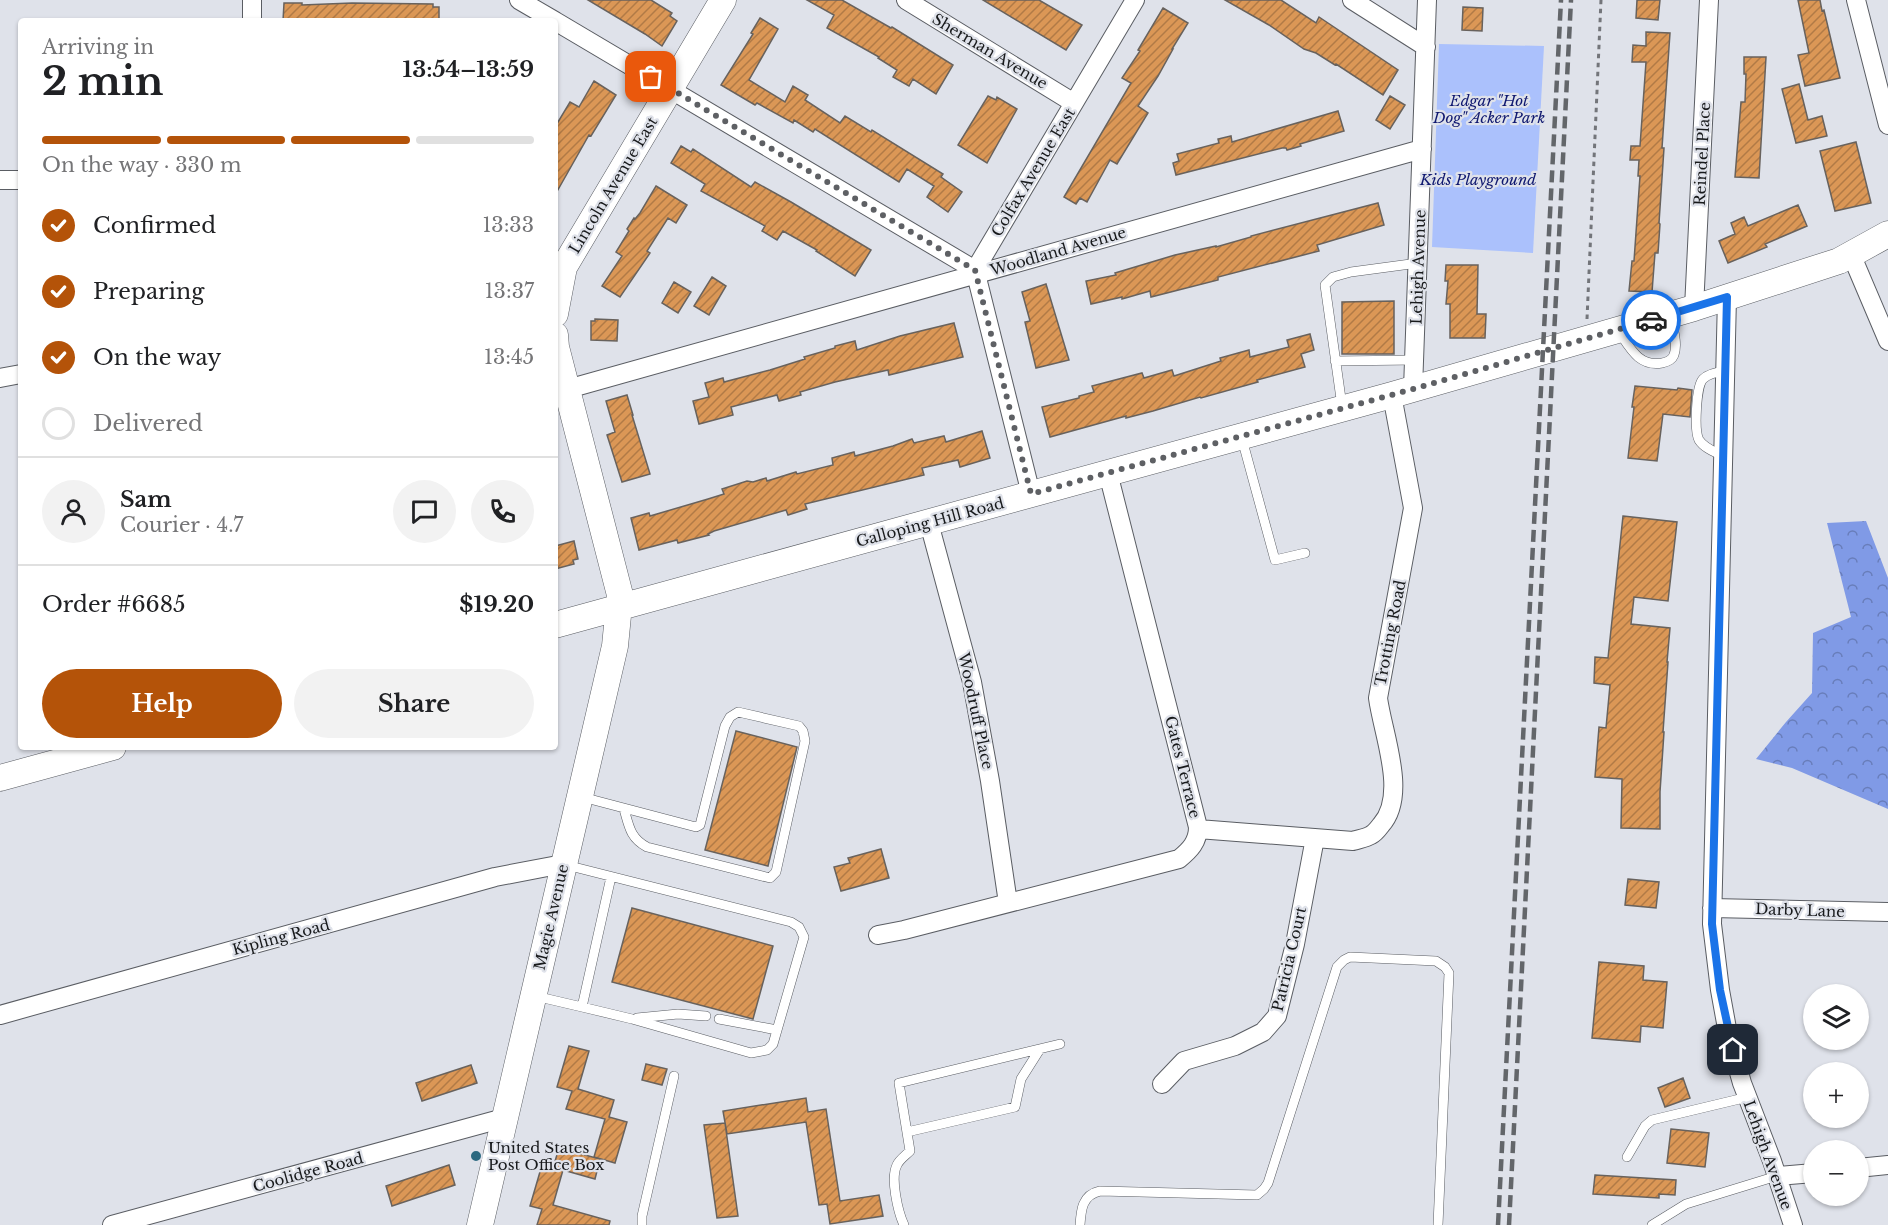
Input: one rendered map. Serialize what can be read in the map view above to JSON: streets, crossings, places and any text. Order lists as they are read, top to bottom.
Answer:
{
  "streets": {
    "main road": ["Lincoln Avenue East", "Galloping Hill Road", "Magie Avenue"],
    "street": [
      "Sherman Avenue",
      "Reindel Place",
      "Colfax Avenue East",
      "Woodland Avenue",
      "Lehigh Avenue",
      "Trotting Road",
      "Woodruff Place",
      "Gates Terrace",
      "Darby Lane",
      "Kipling Road",
      "Patricia Court",
      "Coolidge Road"
    ]
  },
  "crossings": [
    ["Sherman Avenue", "Colfax Avenue East"],
    ["Reindel Place", "Galloping Hill Road"],
    ["Colfax Avenue East", "Woodland Avenue"],
    ["Woodland Avenue", "Lehigh Avenue"],
    ["Lehigh Avenue", "Galloping Hill Road"],
    ["Lehigh Avenue", "Trotting Road"],
    ["Lehigh Avenue", "Darby Lane"],
    ["Galloping Hill Road", "Trotting Road"],
    ["Galloping Hill Road", "Woodruff Place"],
    ["Galloping Hill Road", "Gates Terrace"],
    ["Galloping Hill Road", "Magie Avenue"],
    ["Trotting Road", "Gates Terrace"],
    ["Trotting Road", "Patricia Court"],
    ["Woodruff Place", "Gates Terrace"],
    ["Magie Avenue", "Kipling Road"],
    ["Magie Avenue", "Coolidge Road"]
  ],
  "parks": ["Edgar \"Hot Dog\" Acker Park", "Kids Playground"],
  "places": ["United States Post Office Box"],
  "page": {
    "heading": ["2 min", "Arriving in", "13:54–13:59"],
    "panel": [
      "Sam",
      "Courier · 4.7",
      "Order #6685",
      "$19.20"
    ],
    "bar": "On the way · 330 m",
    "list": [
      ["Confirmed", "13:33"],
      ["Preparing", "13:37"],
      ["On the way", "13:45"],
      "Delivered"
    ],
    "buttons": ["Help", "Share"],
    "map_buttons": ["+", "−"]
  }
}
